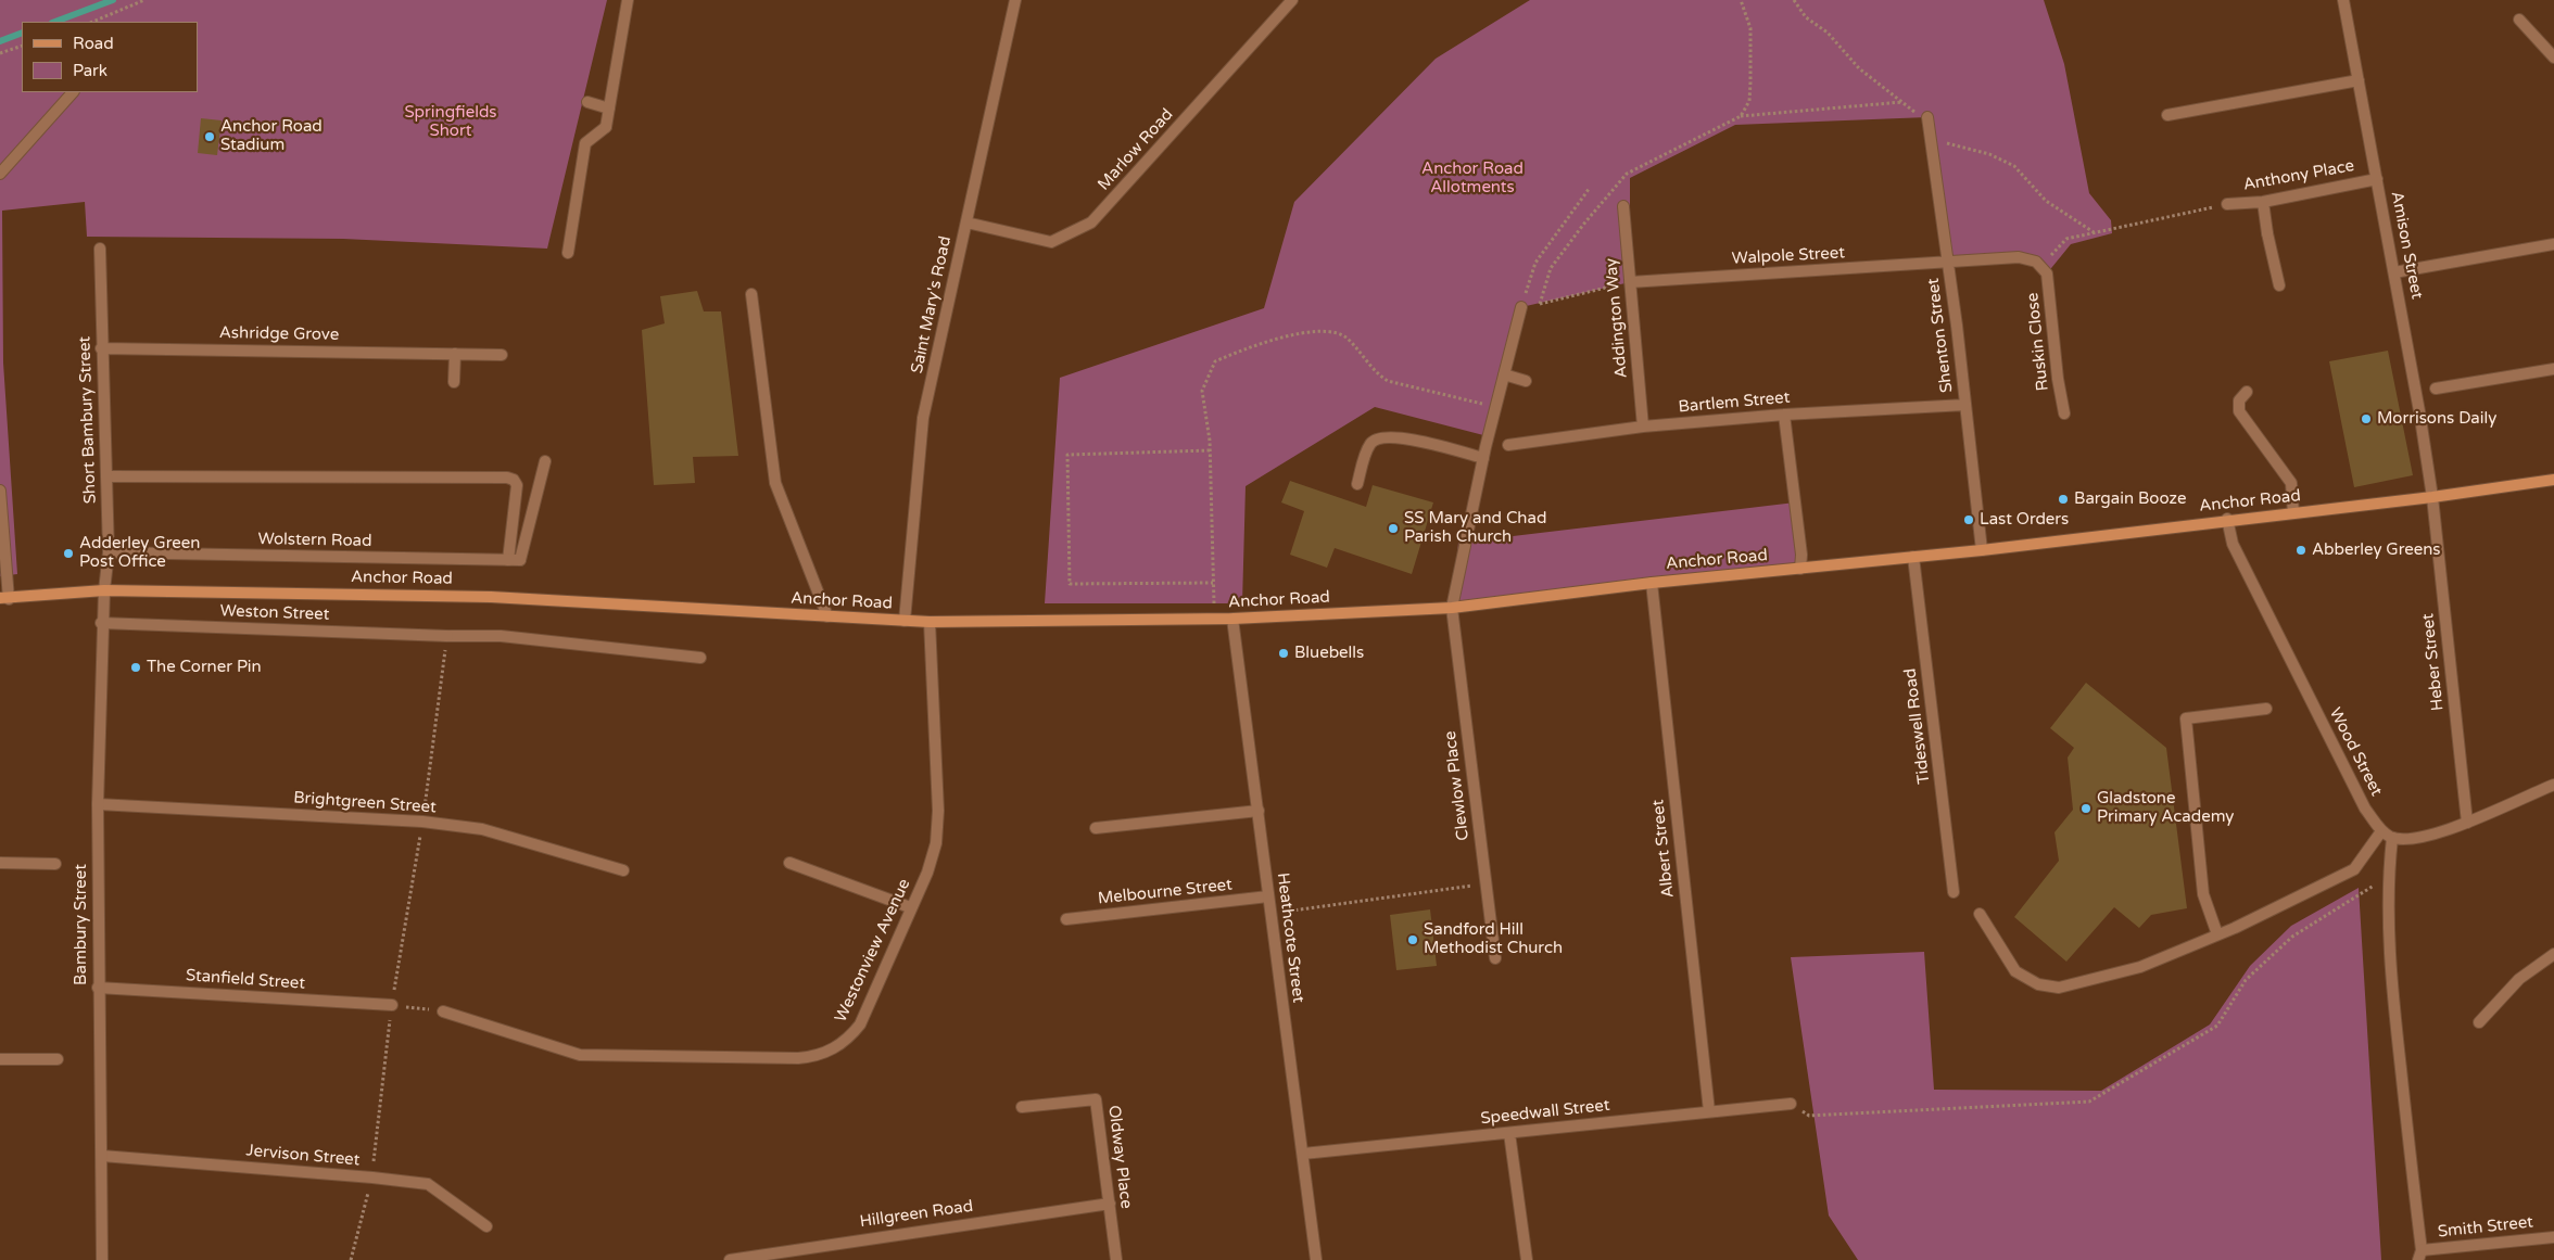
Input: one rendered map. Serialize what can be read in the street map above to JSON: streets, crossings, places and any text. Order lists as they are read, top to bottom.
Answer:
{
  "streets": {
    "main road": ["Anchor Road"],
    "street": [
      "Marlow Road",
      "Anthony Place",
      "Amison Street",
      "Walpole Street",
      "Saint Mary's Road",
      "Addington Way",
      "Ashridge Grove",
      "Shenton Street",
      "Ruskin Close",
      "Bartlem Street",
      "Short Bambury Street",
      "Wolstern Road",
      "Weston Street",
      "Heber Street",
      "Tideswell Road",
      "Wood Street",
      "Clewlow Place",
      "Brightgreen Street",
      "Albert Street",
      "Melbourne Street",
      "Bambury Street",
      "Heathcote Street",
      "Westonview Avenue",
      "Stanfield Street",
      "Speedwall Street",
      "Jervison Street",
      "Oldway Place",
      "Hillgreen Road",
      "Smith Street"
    ]
  },
  "crossings": [
    ["Marlow Road", "Saint Mary's Road"],
    ["Anthony Place", "Amison Street"],
    ["Amison Street", "Anchor Road"],
    ["Amison Street", "Heber Street"],
    ["Walpole Street", "Addington Way"],
    ["Walpole Street", "Shenton Street"],
    ["Saint Mary's Road", "Anchor Road"],
    ["Addington Way", "Bartlem Street"],
    ["Ashridge Grove", "Short Bambury Street"],
    ["Shenton Street", "Bartlem Street"],
    ["Shenton Street", "Anchor Road"],
    ["Short Bambury Street", "Anchor Road"],
    ["Short Bambury Street", "Wolstern Road"],
    ["Short Bambury Street", "Bambury Street"],
    ["Anchor Road", "Heber Street"],
    ["Anchor Road", "Tideswell Road"],
    ["Anchor Road", "Wood Street"],
    ["Anchor Road", "Clewlow Place"],
    ["Anchor Road", "Albert Street"],
    ["Anchor Road", "Bambury Street"],
    ["Anchor Road", "Heathcote Street"],
    ["Anchor Road", "Westonview Avenue"],
    ["Weston Street", "Bambury Street"],
    ["Brightgreen Street", "Bambury Street"],
    ["Albert Street", "Speedwall Street"],
    ["Melbourne Street", "Heathcote Street"],
    ["Bambury Street", "Stanfield Street"],
    ["Bambury Street", "Jervison Street"],
    ["Heathcote Street", "Speedwall Street"],
    ["Oldway Place", "Hillgreen Road"]
  ],
  "parks": ["Springfields Short", "Anchor Road Allotments"],
  "places": [
    "Anchor Road Stadium",
    "Morrisons Daily",
    "Bargain Booze",
    "Last Orders",
    "SS Mary and Chad Parish Church",
    "Abberley Greens",
    "Adderley Green Post Office",
    "Bluebells",
    "The Corner Pin",
    "Gladstone Primary Academy",
    "Sandford Hill Methodist Church"
  ],
  "legend": ["Road", "Park"]
}
